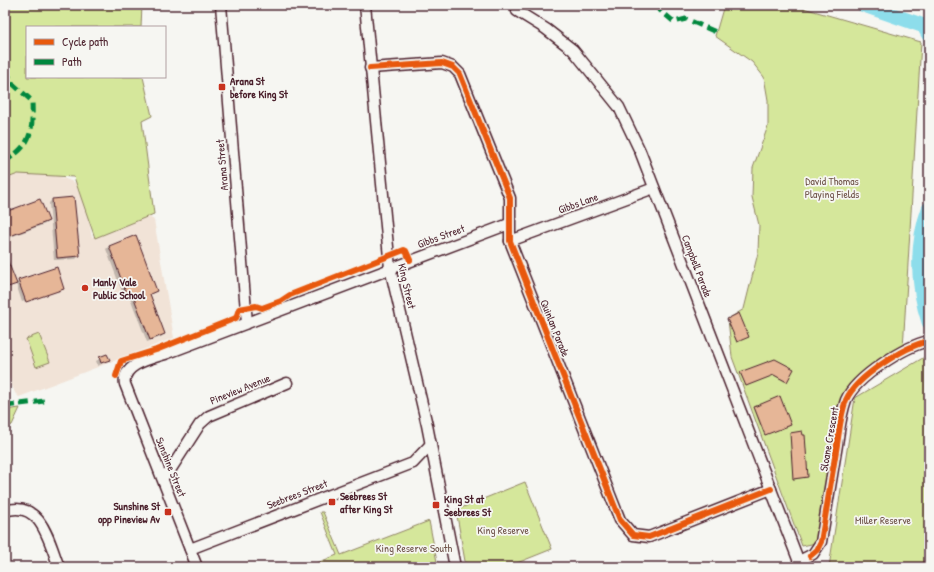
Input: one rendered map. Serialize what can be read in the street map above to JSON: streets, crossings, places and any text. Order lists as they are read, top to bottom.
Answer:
{
  "streets": {
    "street": [
      "Arana Street",
      "Gibbs Lane",
      "Gibbs Street",
      "Campbell Parade",
      "King Street",
      "Quinlan Parade",
      "Pineview Avenue",
      "Sloane Crescent",
      "Sunshine Street",
      "Seebrees Street"
    ]
  },
  "crossings": [
    ["Arana Street", "Gibbs Street"],
    ["Gibbs Lane", "Campbell Parade"],
    ["Gibbs Lane", "Quinlan Parade"],
    ["Gibbs Street", "King Street"],
    ["Gibbs Street", "Quinlan Parade"],
    ["Gibbs Street", "Sunshine Street"],
    ["Campbell Parade", "Quinlan Parade"],
    ["Campbell Parade", "Sloane Crescent"],
    ["King Street", "Quinlan Parade"],
    ["King Street", "Seebrees Street"],
    ["Pineview Avenue", "Sunshine Street"],
    ["Sunshine Street", "Seebrees Street"]
  ],
  "parks": [
    "David Thomas Playing Fields",
    "Miller Reserve",
    "King Reserve",
    "King Reserve South"
  ],
  "places": {
    "transit": [
      "Arana St before King St",
      "Seebrees St after King St",
      "King St at Seebrees St",
      "Sunshine St opp Pineview Av"
    ],
    "other": ["Manly Vale Public School"]
  },
  "legend": ["Cycle path", "Path"]
}
